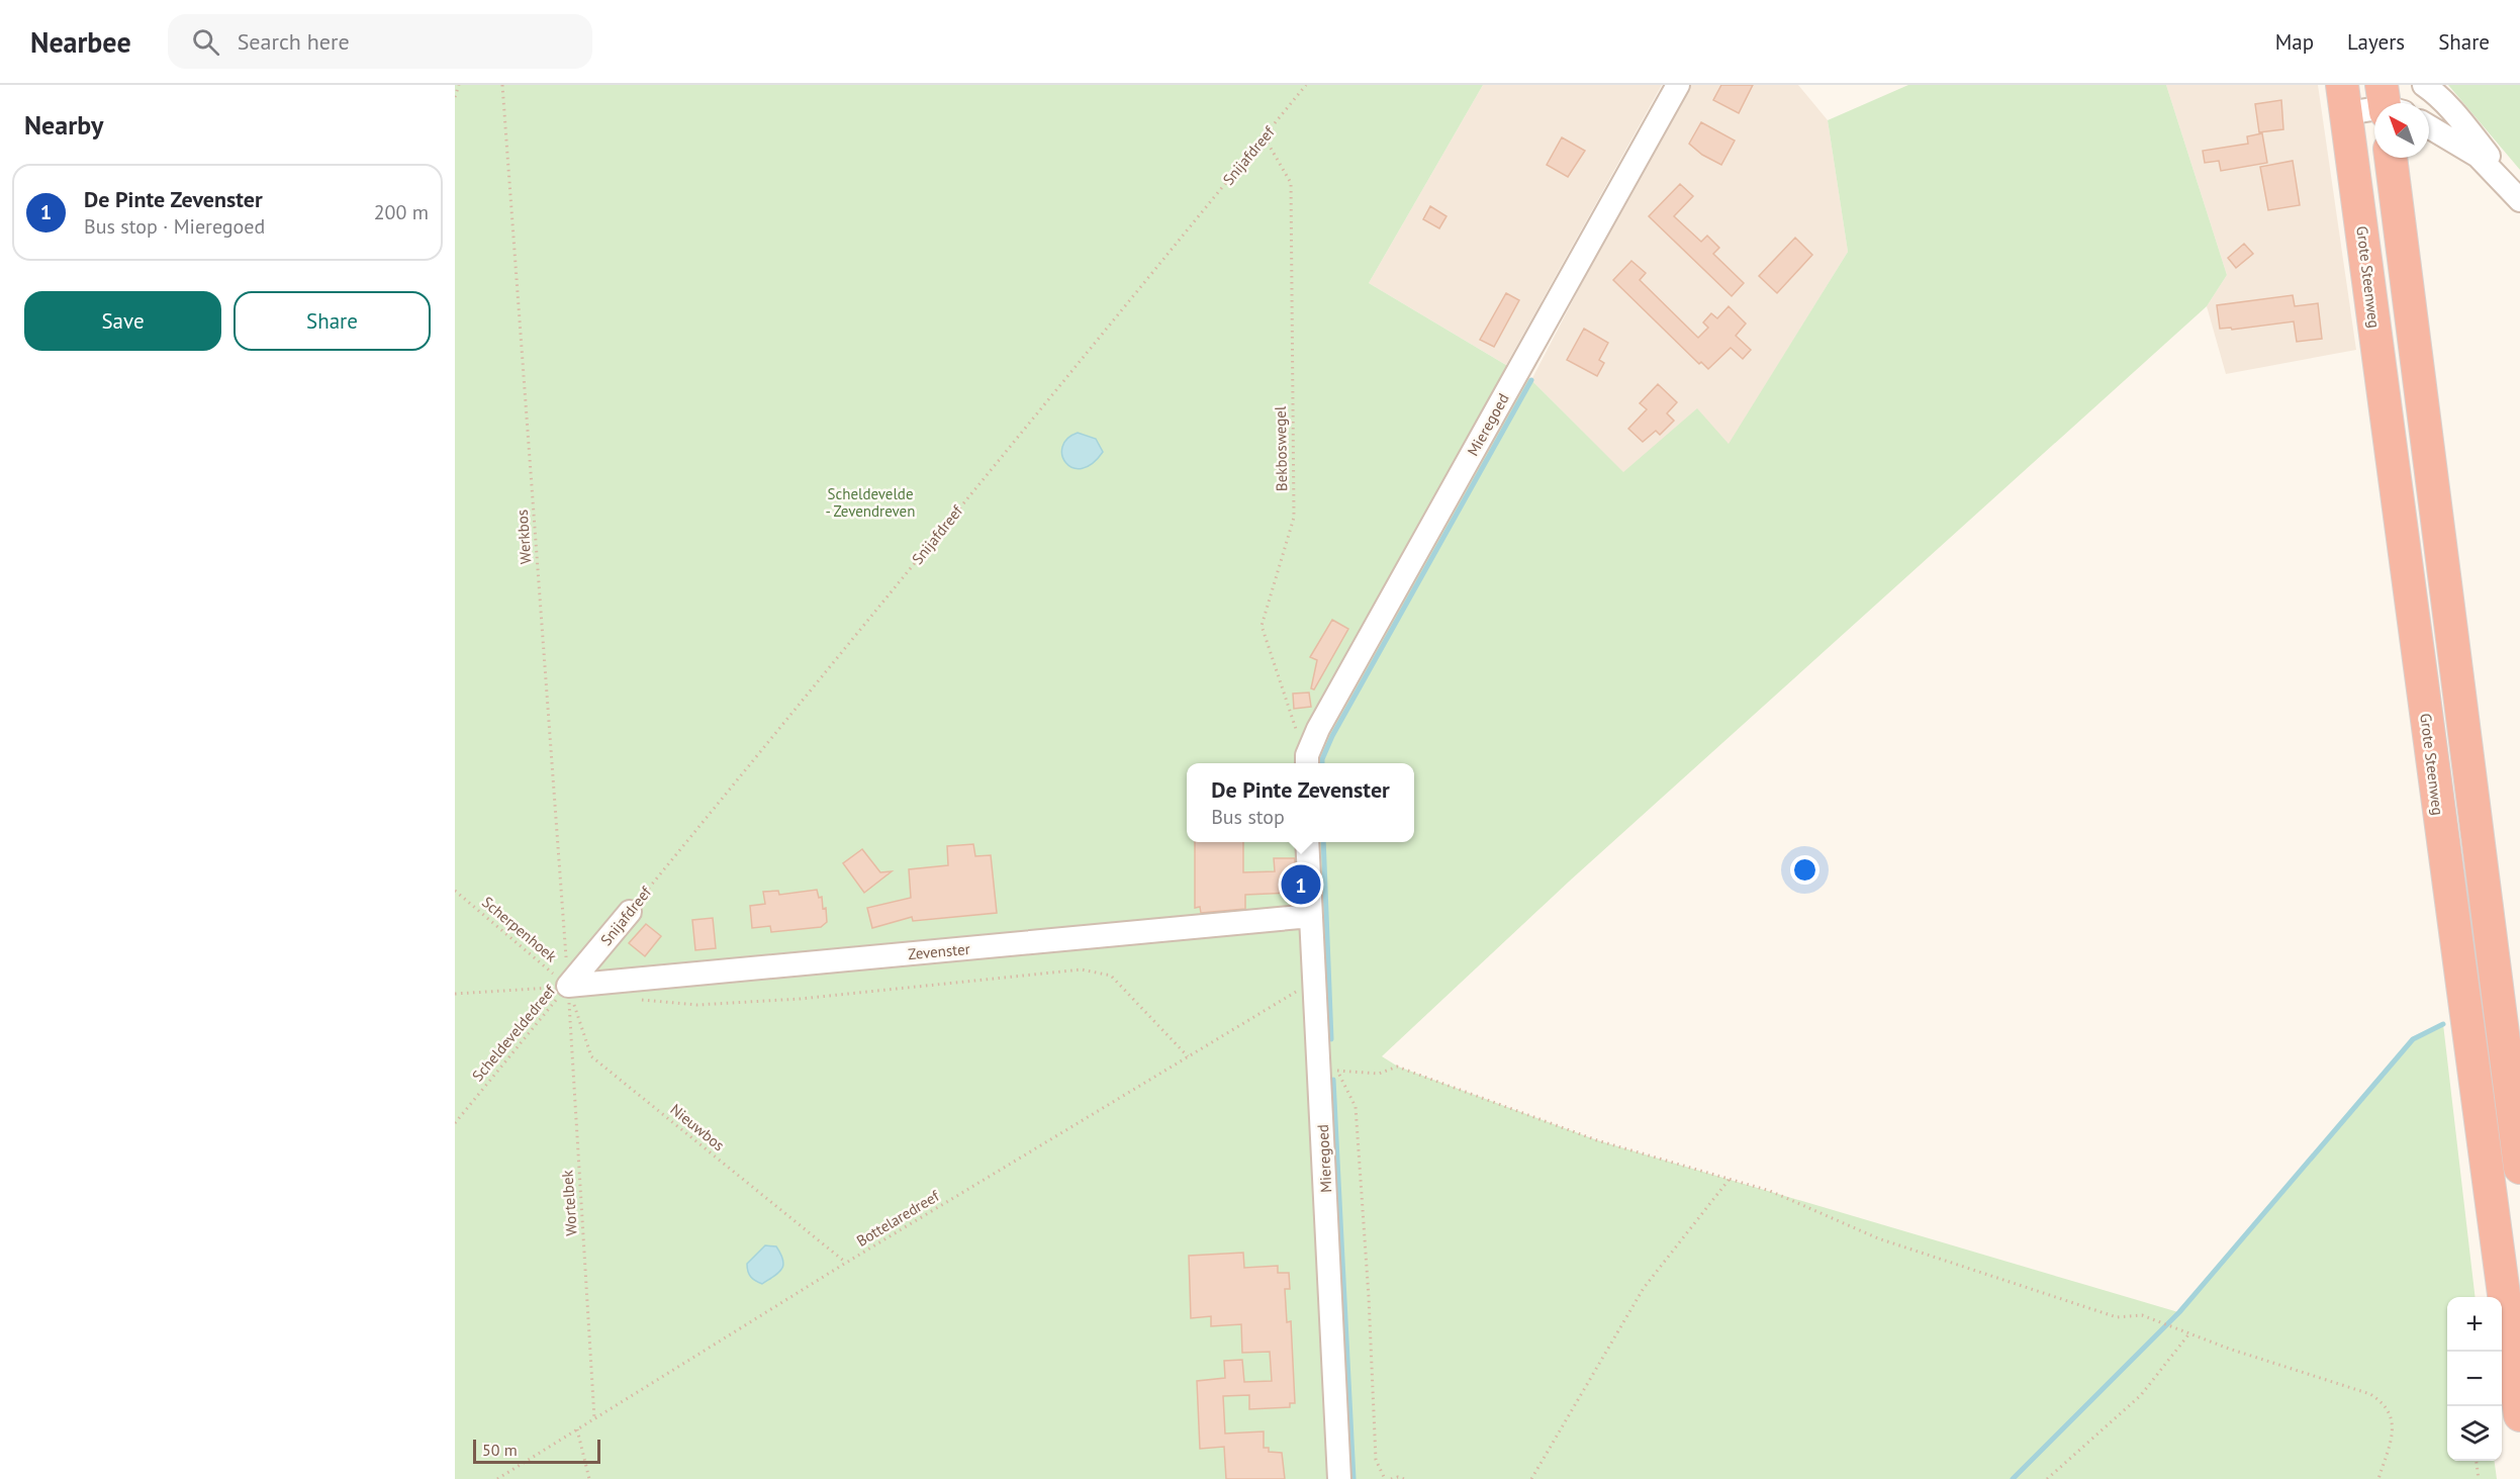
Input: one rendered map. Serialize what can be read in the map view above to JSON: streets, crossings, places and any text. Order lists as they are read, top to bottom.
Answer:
{
  "streets": {
    "highway": ["Grote Steenweg"],
    "street": ["Snijafdreef", "Mieregoed", "Zevenster"],
    "path": [
      "Bekboswegel",
      "Werkbos",
      "Scherpenhoek",
      "Scheldeveldedreef",
      "Nieuwbos",
      "Wortelbek",
      "Bottelaredreef"
    ]
  },
  "crossings": [
    ["Snijafdreef", "Bekboswegel"],
    ["Snijafdreef", "Werkbos"],
    ["Snijafdreef", "Scherpenhoek"],
    ["Snijafdreef", "Zevenster"],
    ["Snijafdreef", "Scheldeveldedreef"],
    ["Snijafdreef", "Nieuwbos"],
    ["Snijafdreef", "Wortelbek"],
    ["Mieregoed", "Bekboswegel"],
    ["Mieregoed", "Zevenster"],
    ["Mieregoed", "Bottelaredreef"],
    ["Werkbos", "Scherpenhoek"],
    ["Werkbos", "Zevenster"],
    ["Werkbos", "Scheldeveldedreef"],
    ["Werkbos", "Nieuwbos"],
    ["Werkbos", "Wortelbek"],
    ["Scherpenhoek", "Zevenster"],
    ["Scherpenhoek", "Scheldeveldedreef"],
    ["Scherpenhoek", "Nieuwbos"],
    ["Scherpenhoek", "Wortelbek"],
    ["Zevenster", "Scheldeveldedreef"],
    ["Zevenster", "Nieuwbos"],
    ["Zevenster", "Wortelbek"],
    ["Scheldeveldedreef", "Nieuwbos"],
    ["Scheldeveldedreef", "Wortelbek"],
    ["Nieuwbos", "Wortelbek"],
    ["Nieuwbos", "Bottelaredreef"],
    ["Wortelbek", "Bottelaredreef"]
  ],
  "parks": ["Scheldevelde - Zevendreven"],
  "scale_bar": "50 m",
  "north": "top left",
  "page": {
    "header": "Nearbee",
    "search": "Search here",
    "nav": ["Map", "Layers", "Share"],
    "heading": "Nearby",
    "list": [
      {
        "mark": "1",
        "name": "De Pinte Zevenster",
        "note": "Bus stop · Mieregoed",
        "value": "200 m"
      }
    ],
    "buttons": ["Save", "Share"],
    "popup": ["De Pinte Zevenster", "Bus stop"],
    "pins": "1",
    "map_buttons": ["+", "−"],
    "scale": "50 m"
  }
}
